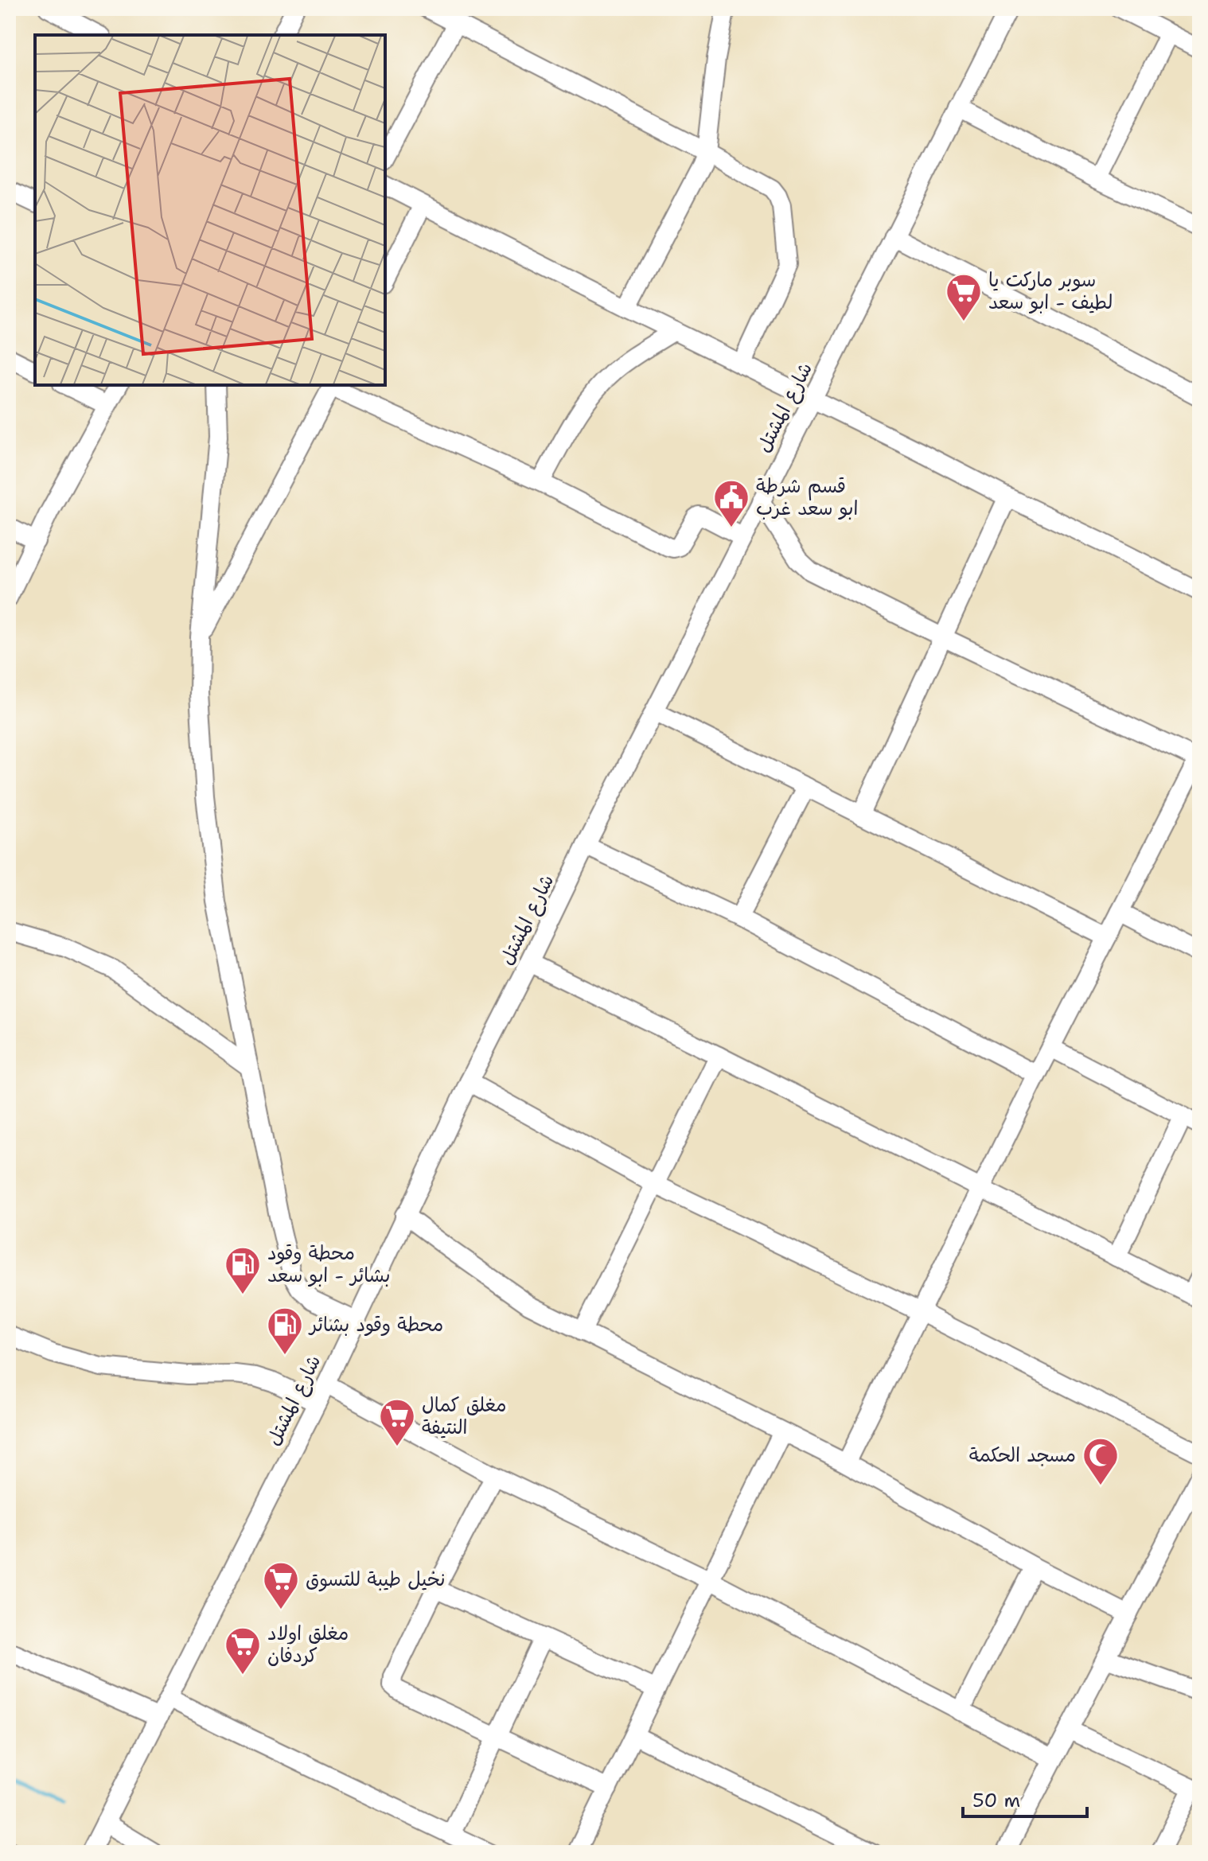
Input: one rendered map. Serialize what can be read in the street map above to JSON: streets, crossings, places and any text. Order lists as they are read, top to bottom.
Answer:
{
  "streets": {
    "street": ["شارع المشتل"]
  },
  "places": {
    "supermarket": [
      "سوبر ماركت يا لطيف - ابو سعد",
      "مغلق كمال النتيفة",
      "نخيل طيبة للتسوق",
      "مغلق اولاد كردفان"
    ],
    "public building": ["قسم شرطة ابو سعد غرب"],
    "fuel station": ["محطة وقود بشائر - ابو سعد", "محطة وقود بشائر"],
    "mosque": ["مسجد الحكمة"]
  },
  "scale_bar": "50 m"
}
